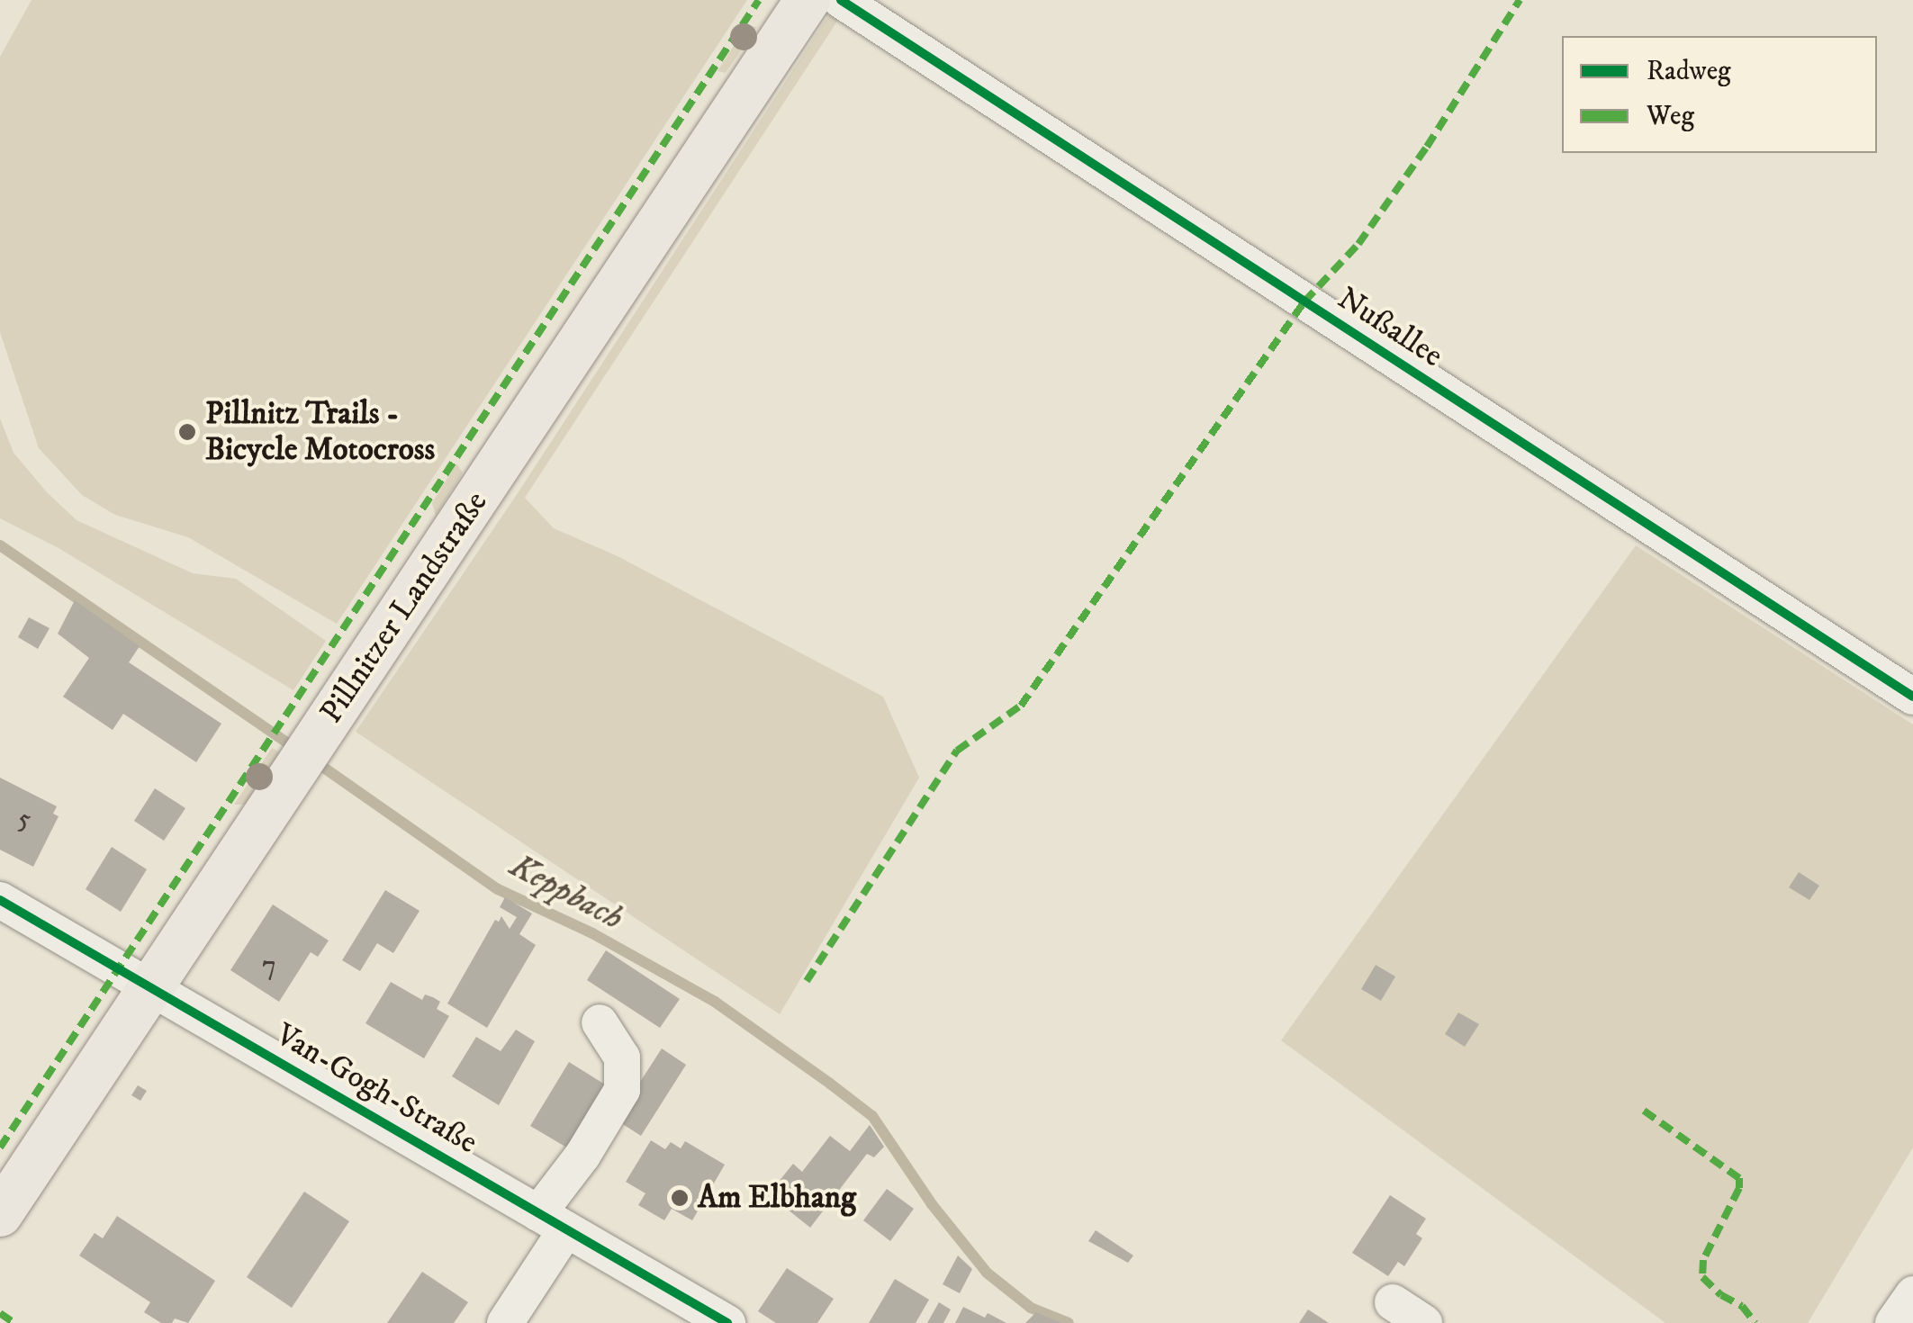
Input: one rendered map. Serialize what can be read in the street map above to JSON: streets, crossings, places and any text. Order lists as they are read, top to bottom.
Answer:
{
  "streets": {
    "main road": ["Pillnitzer Landstraße"],
    "street": ["Nußallee", "Van-Gogh-Straße"]
  },
  "crossings": [
    ["Pillnitzer Landstraße", "Van-Gogh-Straße"]
  ],
  "water": ["Keppbach"],
  "places": ["Pillnitz Trails - Bicycle Motocross", "Am Elbhang"],
  "house_numbers": ["5", "7"],
  "legend": ["Radweg", "Weg"]
}
